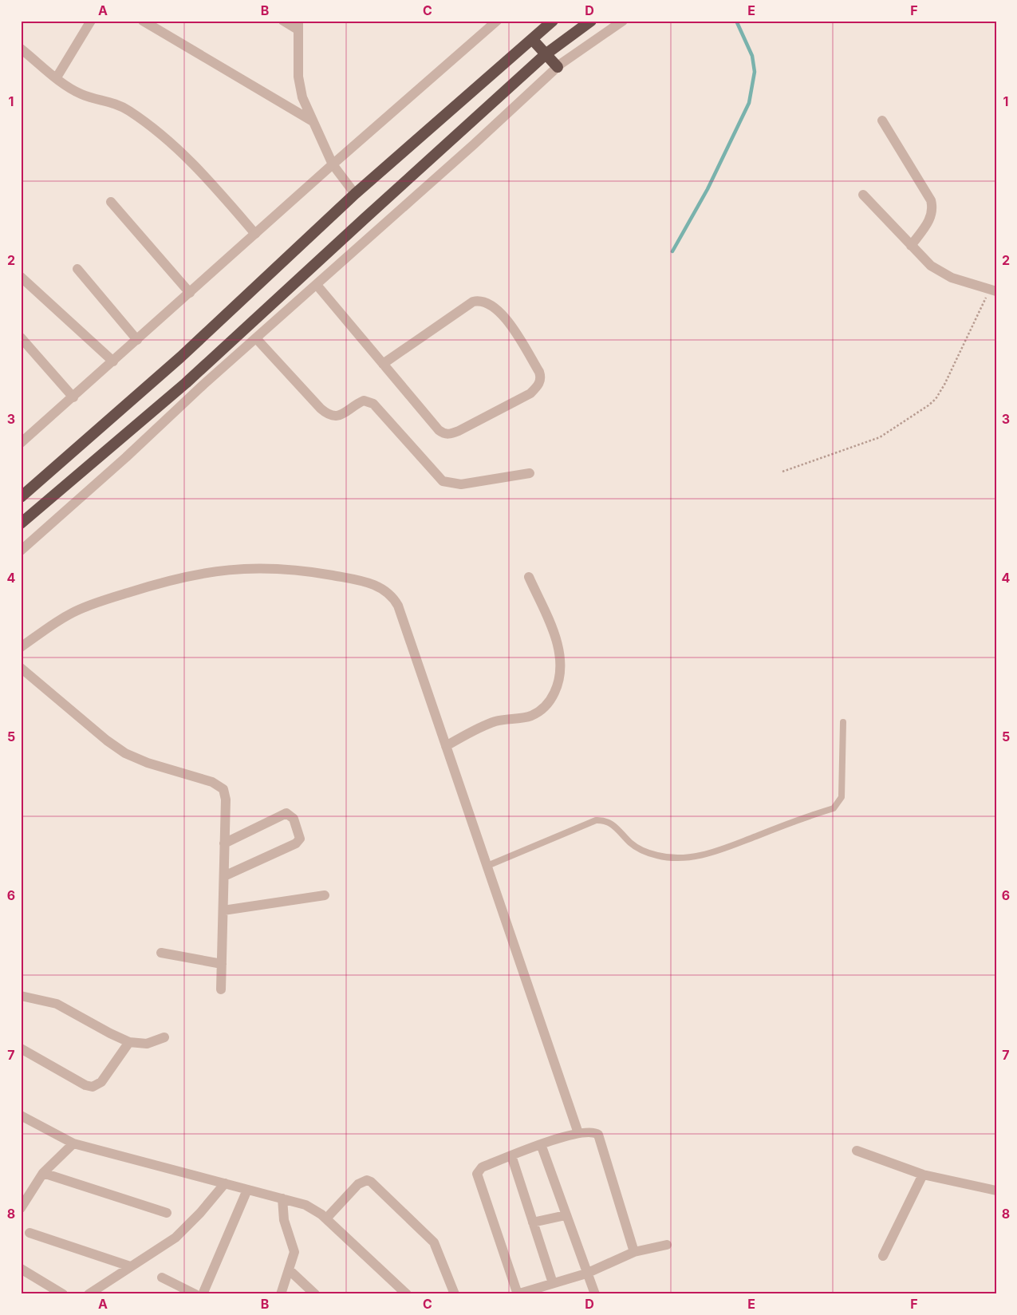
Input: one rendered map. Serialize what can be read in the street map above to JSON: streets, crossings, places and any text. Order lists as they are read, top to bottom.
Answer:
{
  "grid": {
    "columns": [
      "A",
      "B",
      "C",
      "D",
      "E",
      "F"
    ],
    "rows": [
      "1",
      "2",
      "3",
      "4",
      "5",
      "6",
      "7",
      "8"
    ]
  }
}
